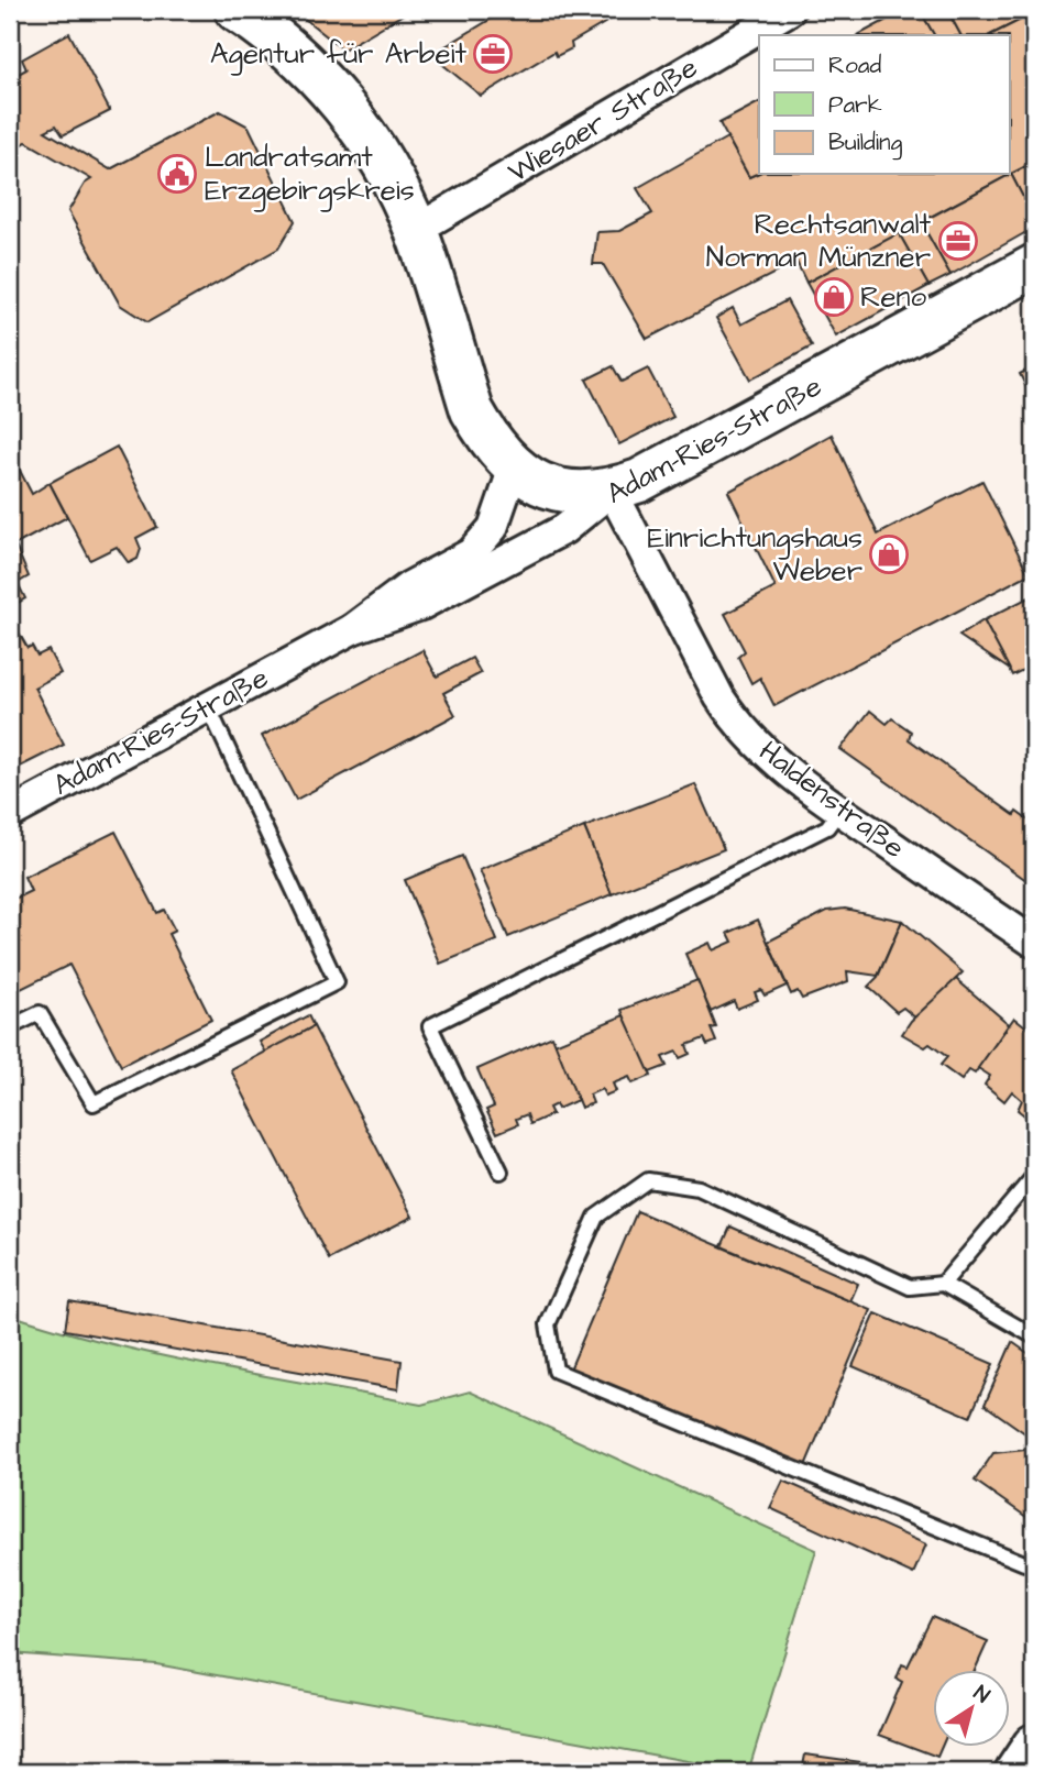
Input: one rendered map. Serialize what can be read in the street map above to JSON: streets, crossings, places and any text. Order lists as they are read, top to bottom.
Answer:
{
  "streets": {
    "main road": ["Adam-Ries-Straße"],
    "street": ["Wiesaer Straße", "Haldenstraße"]
  },
  "crossings": [
    ["Adam-Ries-Straße", "Haldenstraße"]
  ],
  "places": {
    "office": ["Agentur für Arbeit", "Rechtsanwalt Norman Münzner"],
    "public building": ["Landratsamt Erzgebirgskreis"],
    "shop": ["Reno", "Einrichtungshaus Weber"]
  },
  "legend": ["Road", "Park", "Building"],
  "north": "top right"
}
